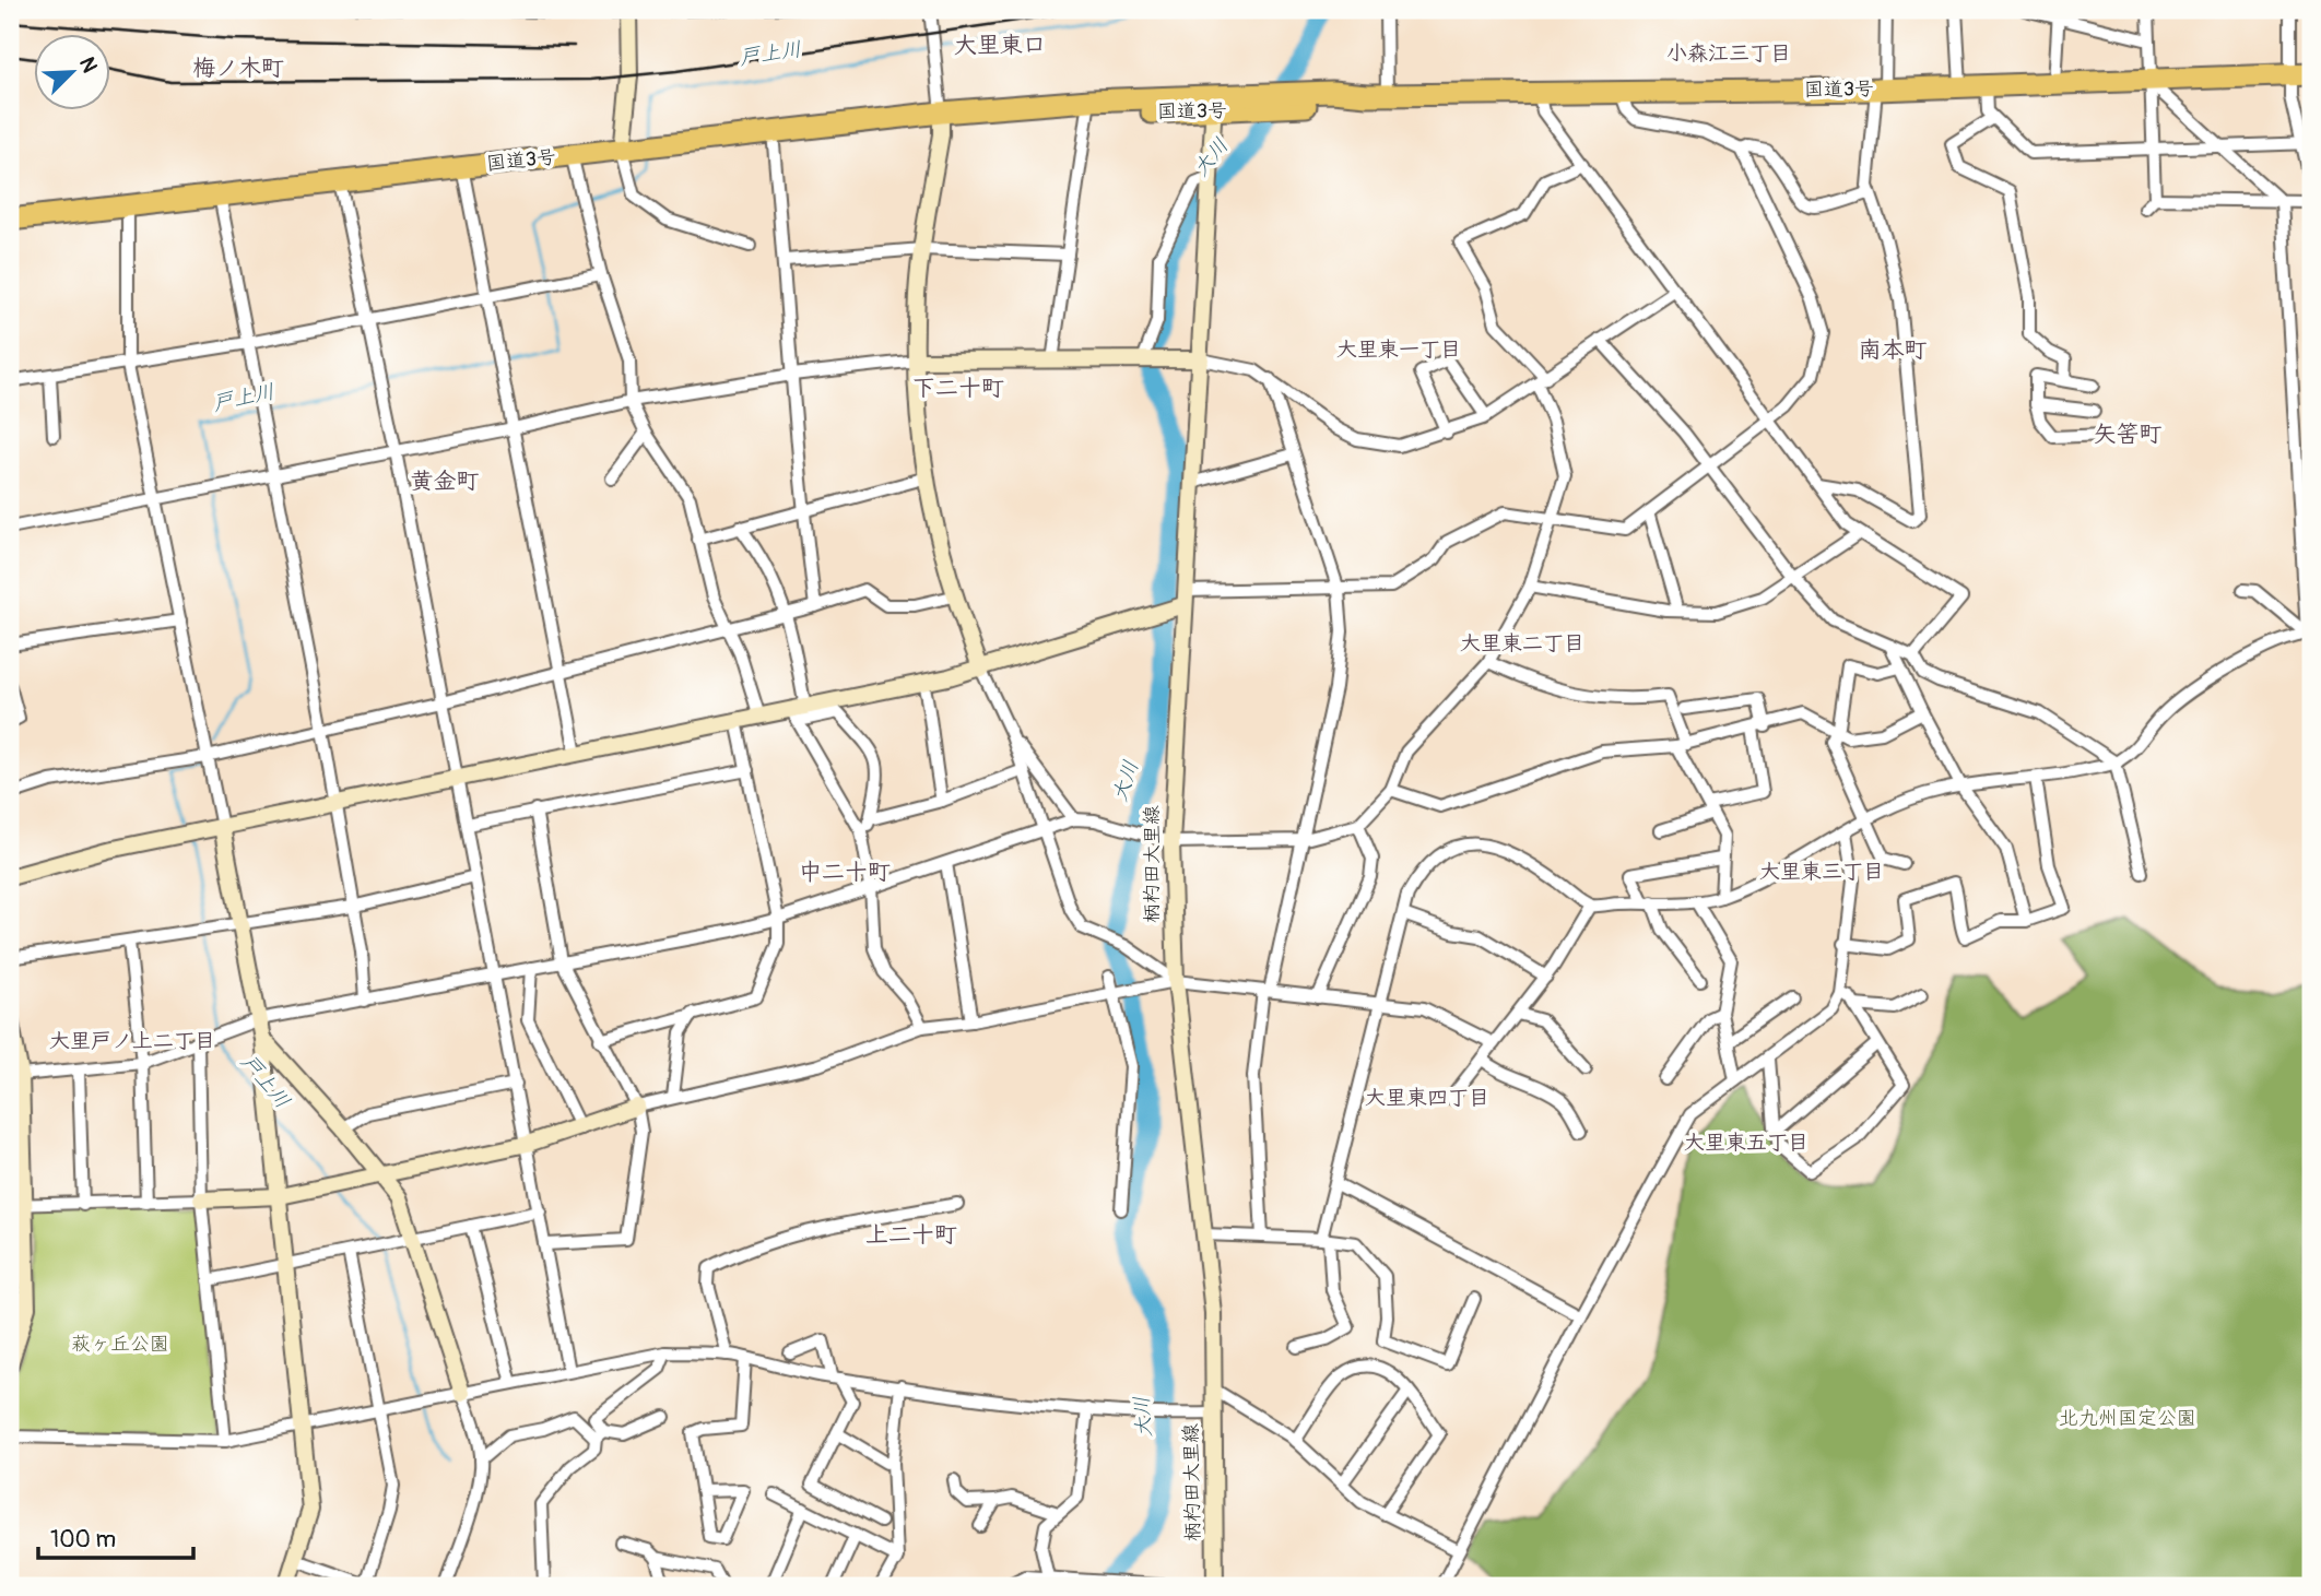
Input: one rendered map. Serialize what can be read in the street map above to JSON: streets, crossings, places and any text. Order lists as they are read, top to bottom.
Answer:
{
  "streets": {
    "highway": ["国道3号"],
    "street": ["柄杓田大里線"]
  },
  "crossings": [
    ["国道3号", "柄杓田大里線"]
  ],
  "districts": [
    "大里東口",
    "小森江三丁目",
    "梅ノ木町",
    "大里東一丁目",
    "南本町",
    "下二十町",
    "矢筈町",
    "黄金町",
    "大里東二丁目",
    "中二十町",
    "大里東三丁目",
    "大里戸ノ上二丁目",
    "大里東四丁目",
    "大里東五丁目",
    "上二十町"
  ],
  "water": ["戸上川", "大川"],
  "parks": ["萩ヶ丘公園", "北九州国定公園"],
  "scale_bar": "100 m",
  "north": "top right"
}
